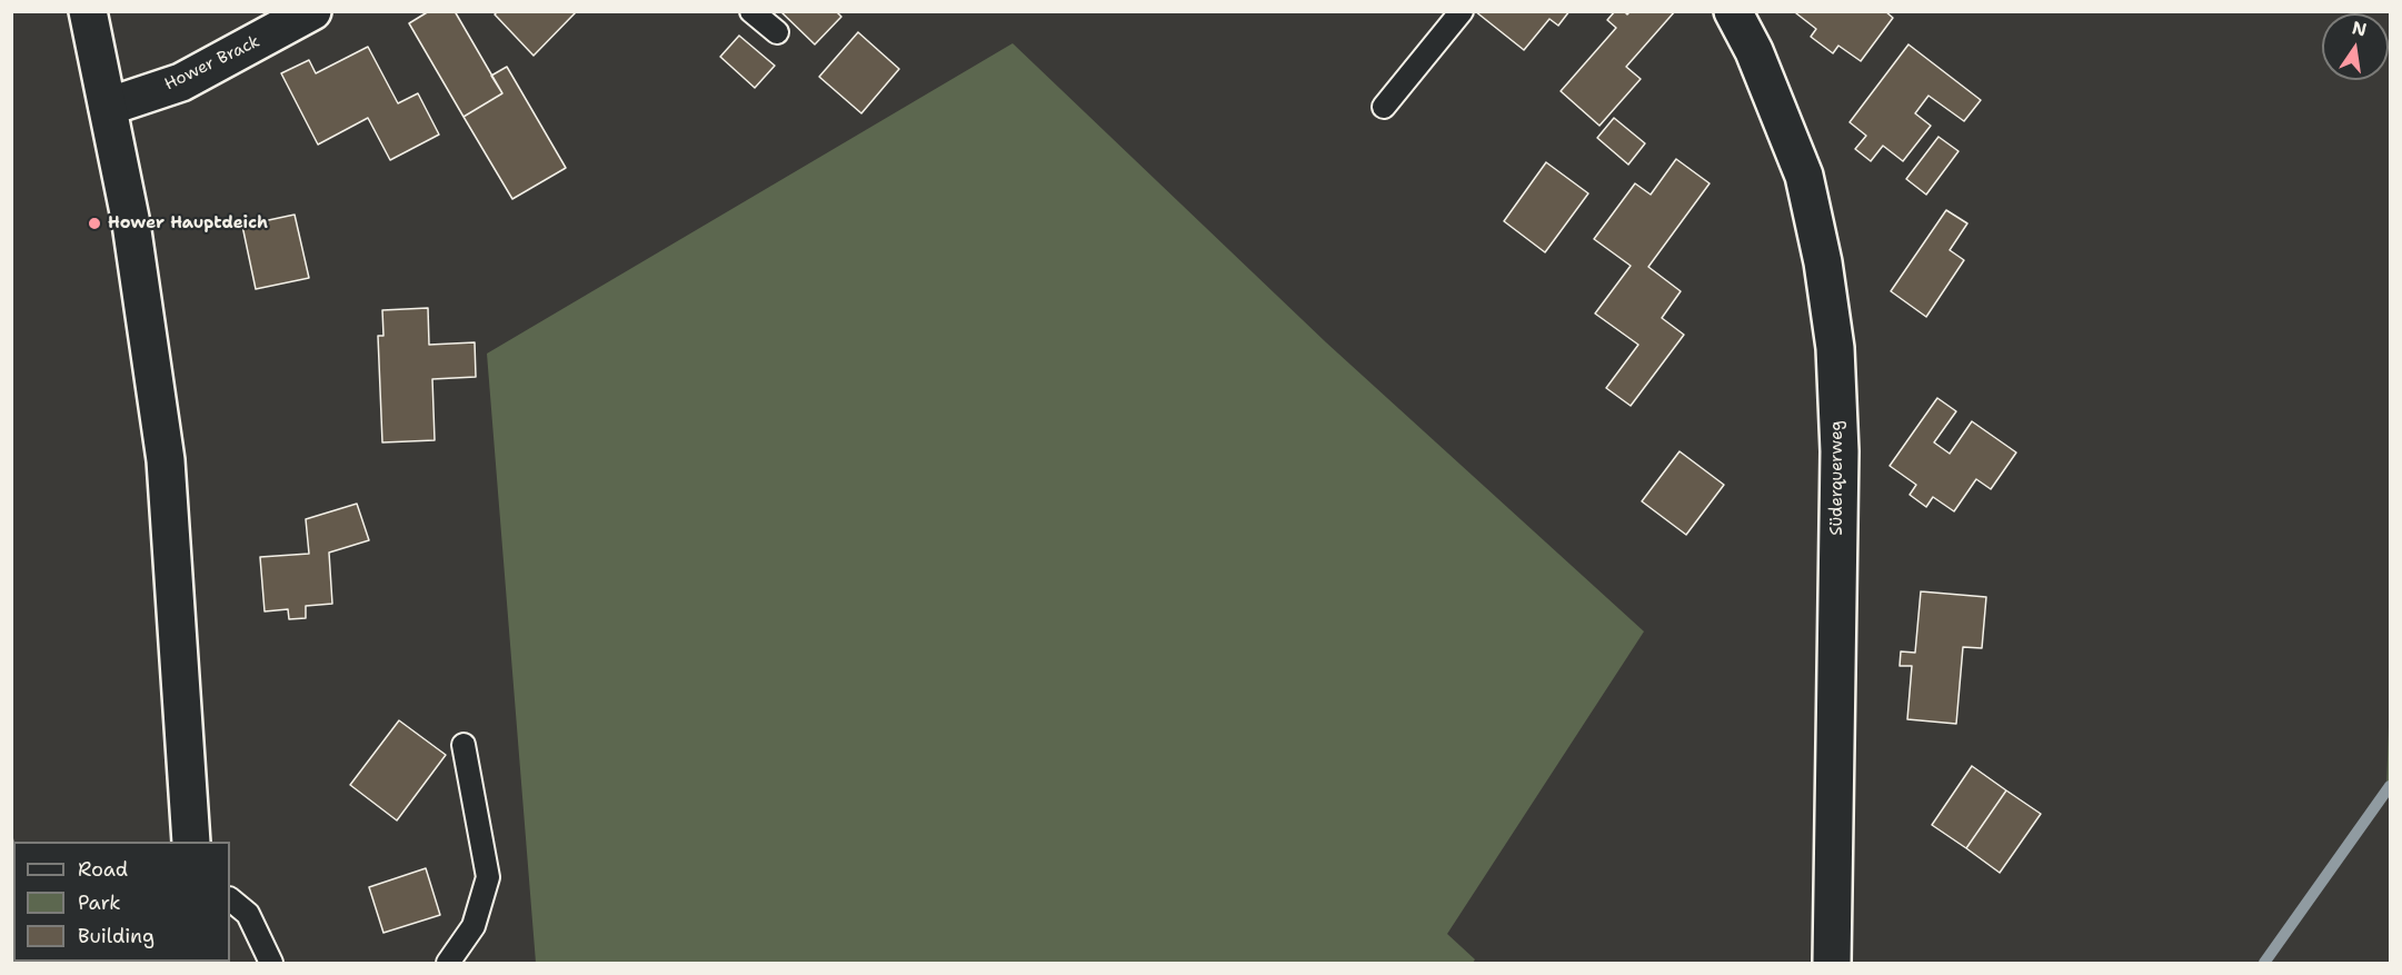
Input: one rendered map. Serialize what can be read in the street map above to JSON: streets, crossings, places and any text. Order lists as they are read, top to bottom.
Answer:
{
  "streets": {
    "street": ["Hower Brack", "Süderquerweg"]
  },
  "places": ["Hower Hauptdeich"],
  "legend": ["Road", "Park", "Building"],
  "north": "top"
}
